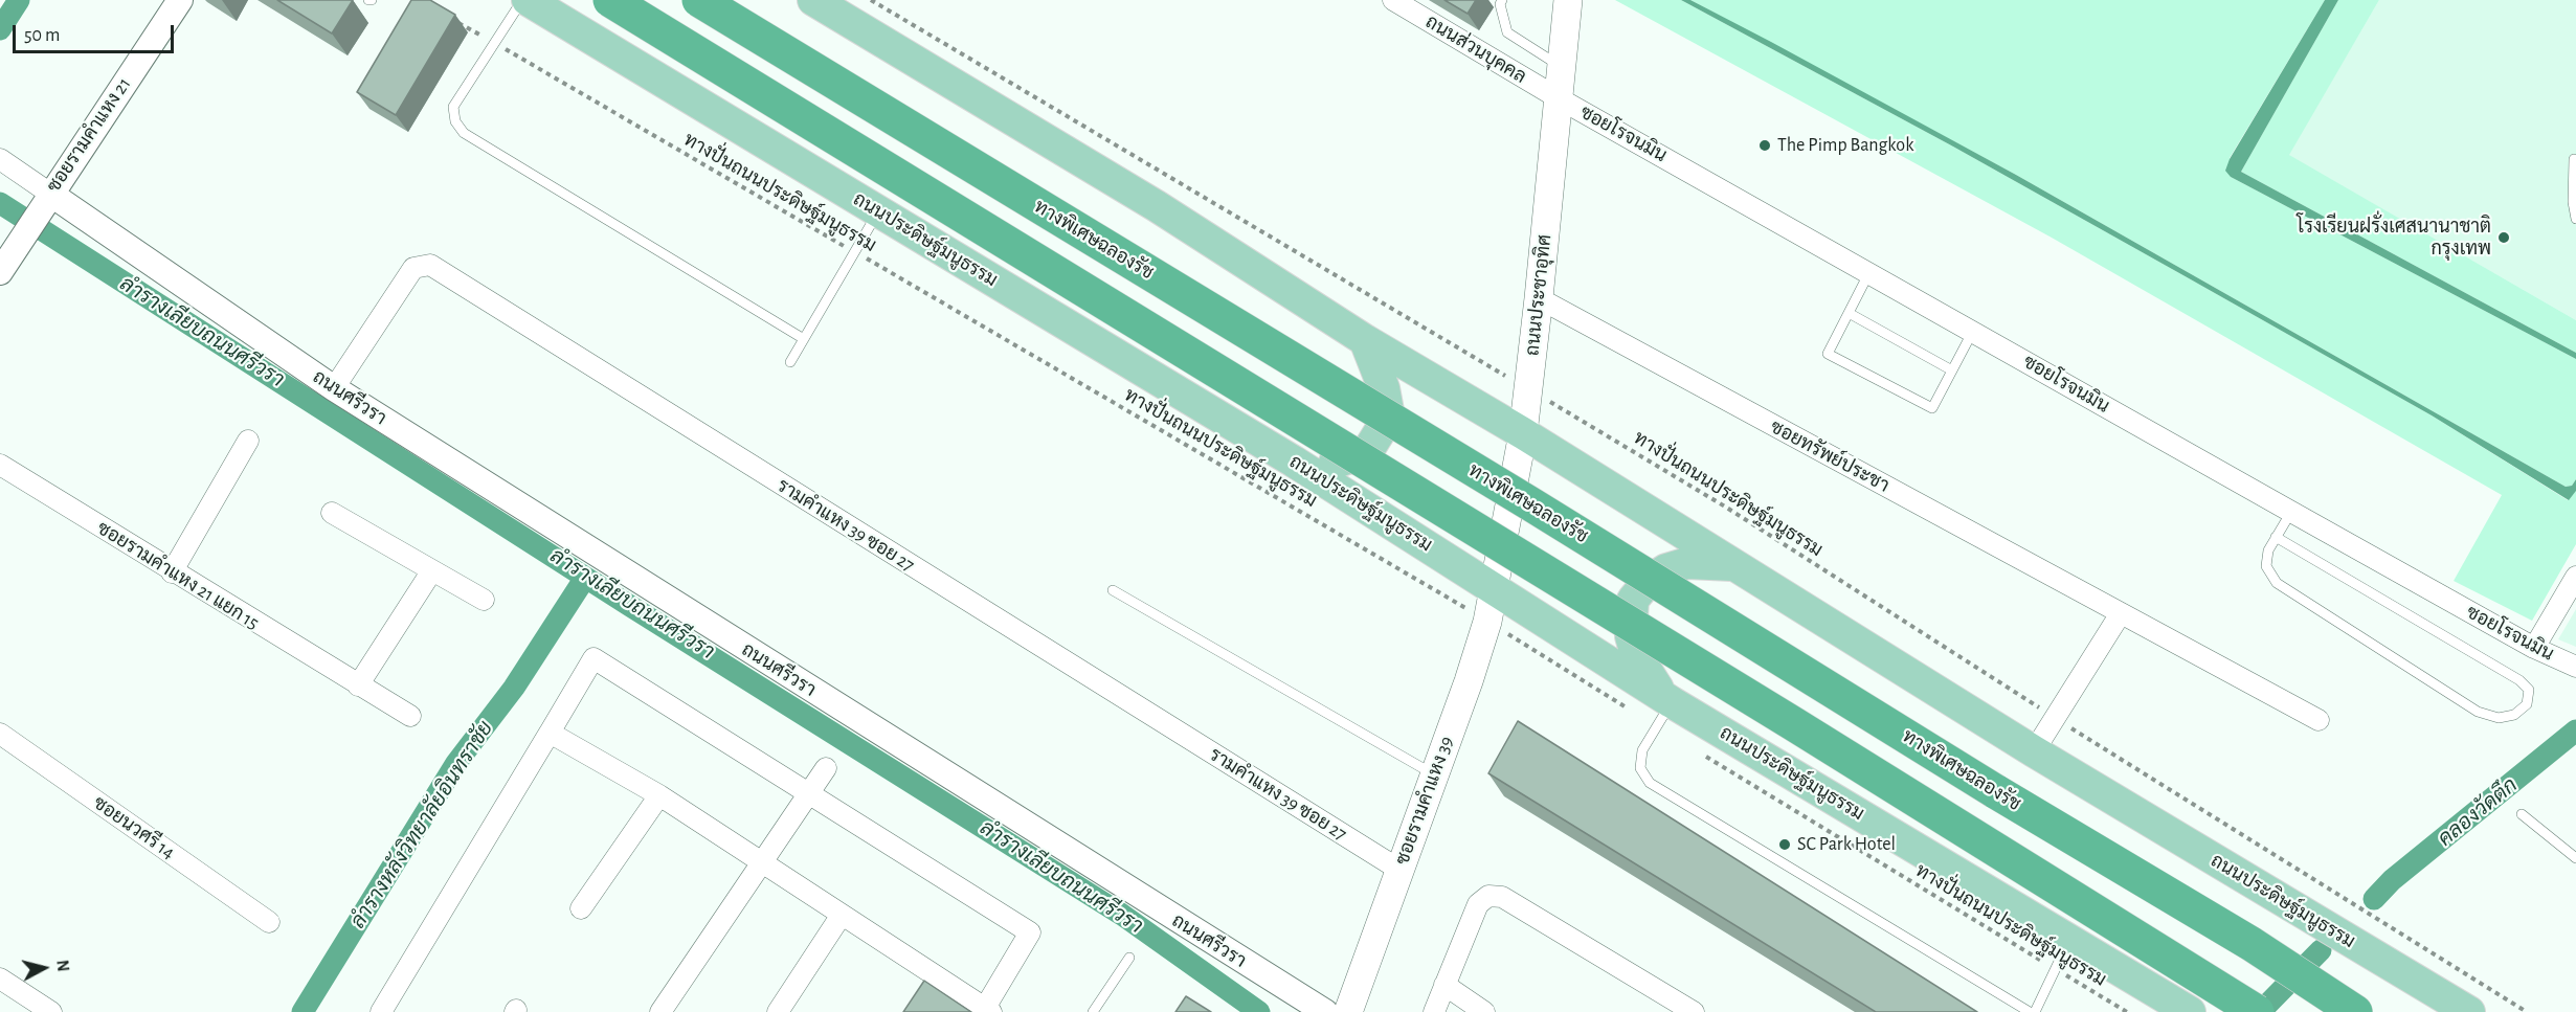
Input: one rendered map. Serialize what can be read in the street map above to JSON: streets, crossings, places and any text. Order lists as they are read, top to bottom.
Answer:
{
  "streets": {
    "highway": ["ทางพิเศษฉลองรัช"],
    "main road": ["ถนนประดิษฐ์มนูธรรม", "ถนนประชาอุทิศ", "ซอยรามคำแหง 39"],
    "street": [
      "ถนนส่วนบุคคล",
      "ซอยโรจนมิน",
      "ซอยรามคำแหง 21",
      "ถนนศรีวรา",
      "ซอยทรัพย์ประชา",
      "รามคำแหง 39 ซอย 27",
      "ซอยรามคำแหง 21 แยก 15",
      "ซอยนวศรี 14"
    ],
    "path": ["ทางปั่นถนนประดิษฐ์มนูธรรม"]
  },
  "crossings": [
    ["ถนนส่วนบุคคล", "ซอยโรจนมิน"],
    ["ถนนส่วนบุคคล", "ถนนประชาอุทิศ"],
    ["ซอยโรจนมิน", "ถนนประชาอุทิศ"],
    ["ซอยรามคำแหง 21", "ถนนศรีวรา"],
    ["ทางปั่นถนนประดิษฐ์มนูธรรม", "ถนนประดิษฐ์มนูธรรม"],
    ["ทางปั่นถนนประดิษฐ์มนูธรรม", "ถนนประชาอุทิศ"],
    ["ทางปั่นถนนประดิษฐ์มนูธรรม", "ซอยรามคำแหง 39"],
    ["ถนนประดิษฐ์มนูธรรม", "ถนนประชาอุทิศ"],
    ["ถนนประดิษฐ์มนูธรรม", "ซอยรามคำแหง 39"],
    ["ถนนประชาอุทิศ", "ซอยทรัพย์ประชา"],
    ["ถนนประชาอุทิศ", "ซอยรามคำแหง 39"],
    ["ถนนศรีวรา", "รามคำแหง 39 ซอย 27"],
    ["รามคำแหง 39 ซอย 27", "ซอยรามคำแหง 39"]
  ],
  "water": ["ลำรางเลียบถนนศรีวรา", "คลองวัดตึก", "ลำรางหลังวิทยาลัยอินทราชัย"],
  "places": ["The Pimp Bangkok", "โรงเรียนฝรั่งเศสนานาชาติ กรุงเทพ", "SC Park Hotel"],
  "scale_bar": "50 m",
  "north": "right"
}
